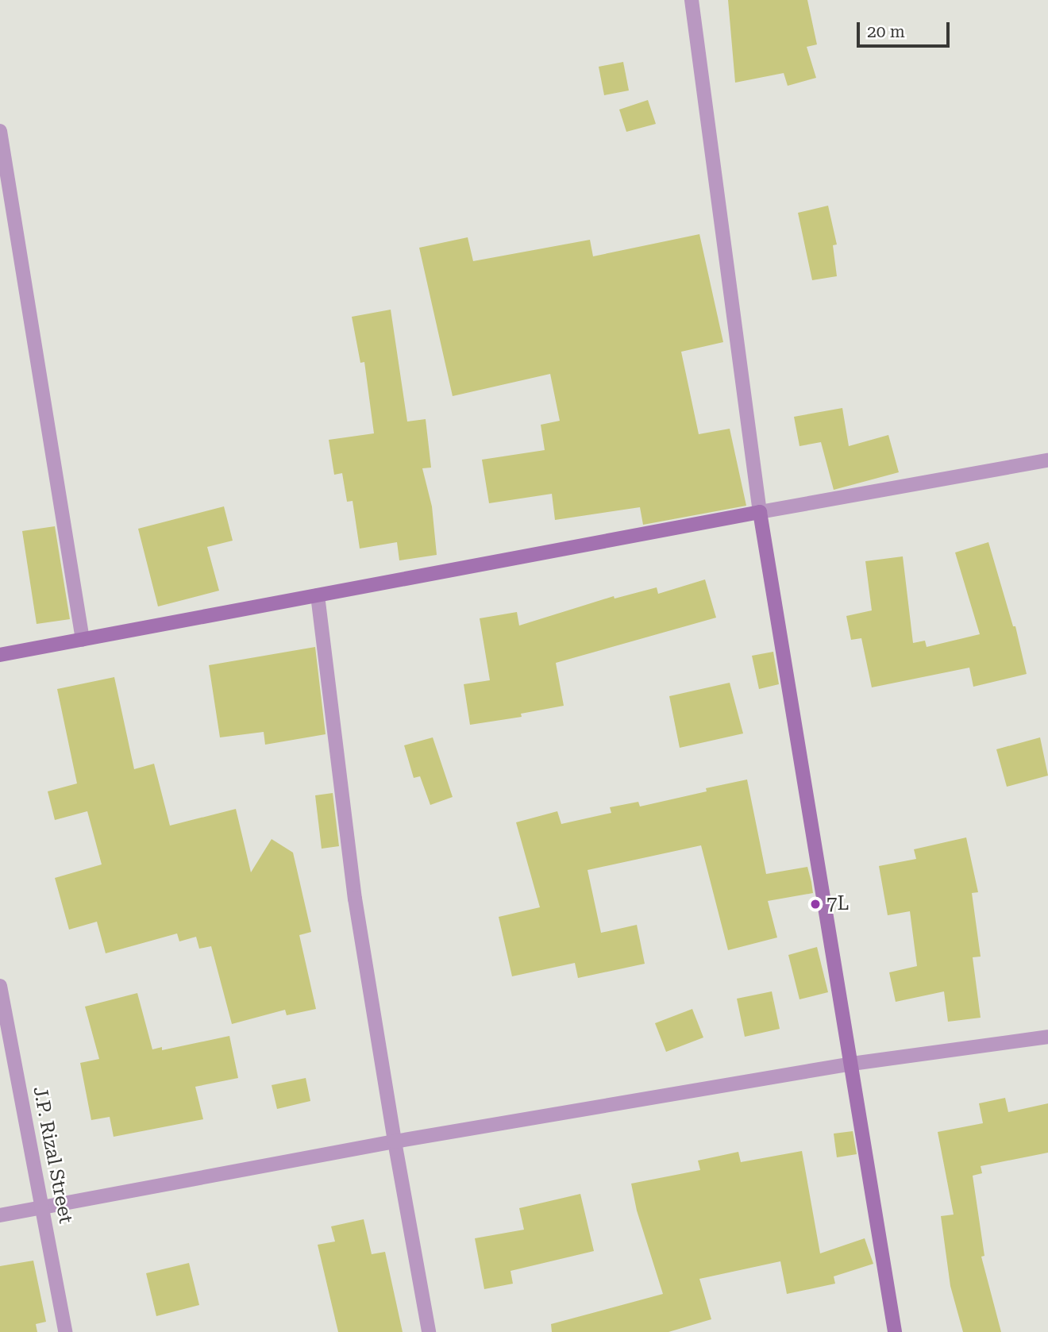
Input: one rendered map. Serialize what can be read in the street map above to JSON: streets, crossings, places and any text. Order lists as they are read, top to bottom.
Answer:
{
  "streets": {
    "street": ["J.P. Rizal Street"]
  },
  "places": ["7L"],
  "scale_bar": "20 m"
}
